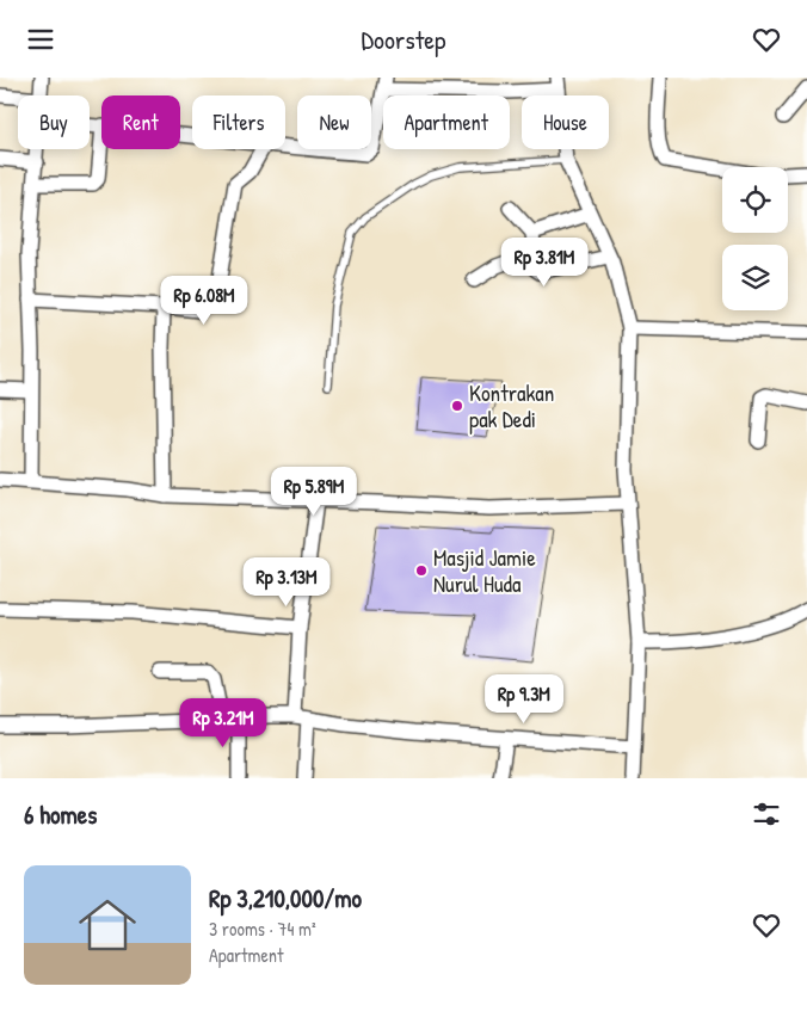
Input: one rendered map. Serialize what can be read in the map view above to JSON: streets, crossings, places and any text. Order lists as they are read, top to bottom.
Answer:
{
  "places": ["Kontrakan pak Dedi", "Masjid Jamie Nurul Huda"],
  "page": {
    "header": "Doorstep",
    "chip": [
      "Buy",
      "Rent",
      "Filters",
      "New",
      "Apartment",
      "House"
    ],
    "price": [
      "Rp 3.81M",
      "Rp 6.08M",
      "Rp 5.89M",
      "Rp 3.13M",
      "Rp 9.3M",
      "Rp 3.21M"
    ],
    "heading": "6 homes",
    "list": [
      {
        "name": "Rp 3,210,000/mo",
        "note": "3 rooms · 74 m² · Apartment"
      }
    ]
  }
}
